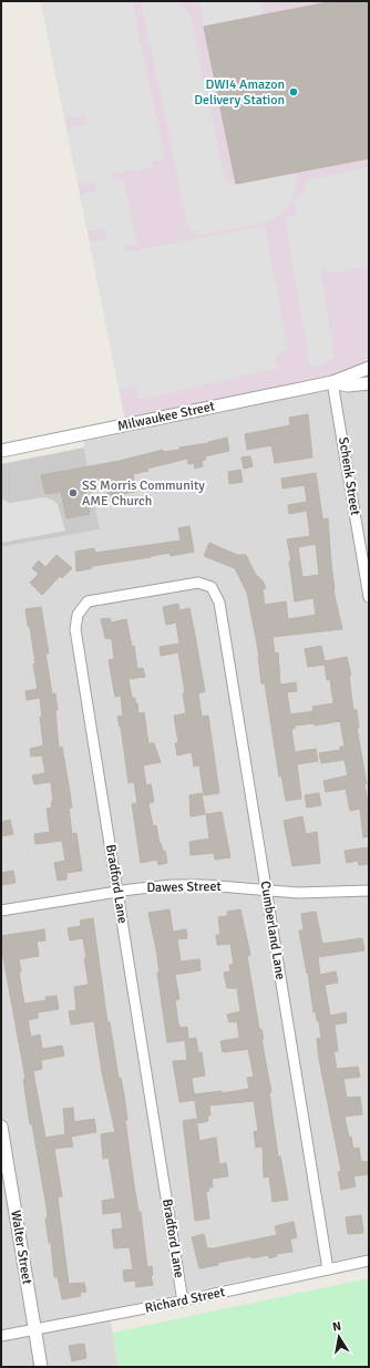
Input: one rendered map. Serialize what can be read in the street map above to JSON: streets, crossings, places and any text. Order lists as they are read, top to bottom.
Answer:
{
  "streets": {
    "street": [
      "Milwaukee Street",
      "Schenk Street",
      "Bradford Lane",
      "Dawes Street",
      "Cumberland Lane",
      "Walter Street",
      "Richard Street"
    ]
  },
  "crossings": [
    ["Milwaukee Street", "Schenk Street"],
    ["Bradford Lane", "Dawes Street"],
    ["Bradford Lane", "Cumberland Lane"],
    ["Bradford Lane", "Richard Street"],
    ["Dawes Street", "Cumberland Lane"],
    ["Cumberland Lane", "Richard Street"],
    ["Walter Street", "Richard Street"]
  ],
  "places": ["DWI4 Amazon Delivery Station", "SS Morris Community AME Church"],
  "north": "top"
}
